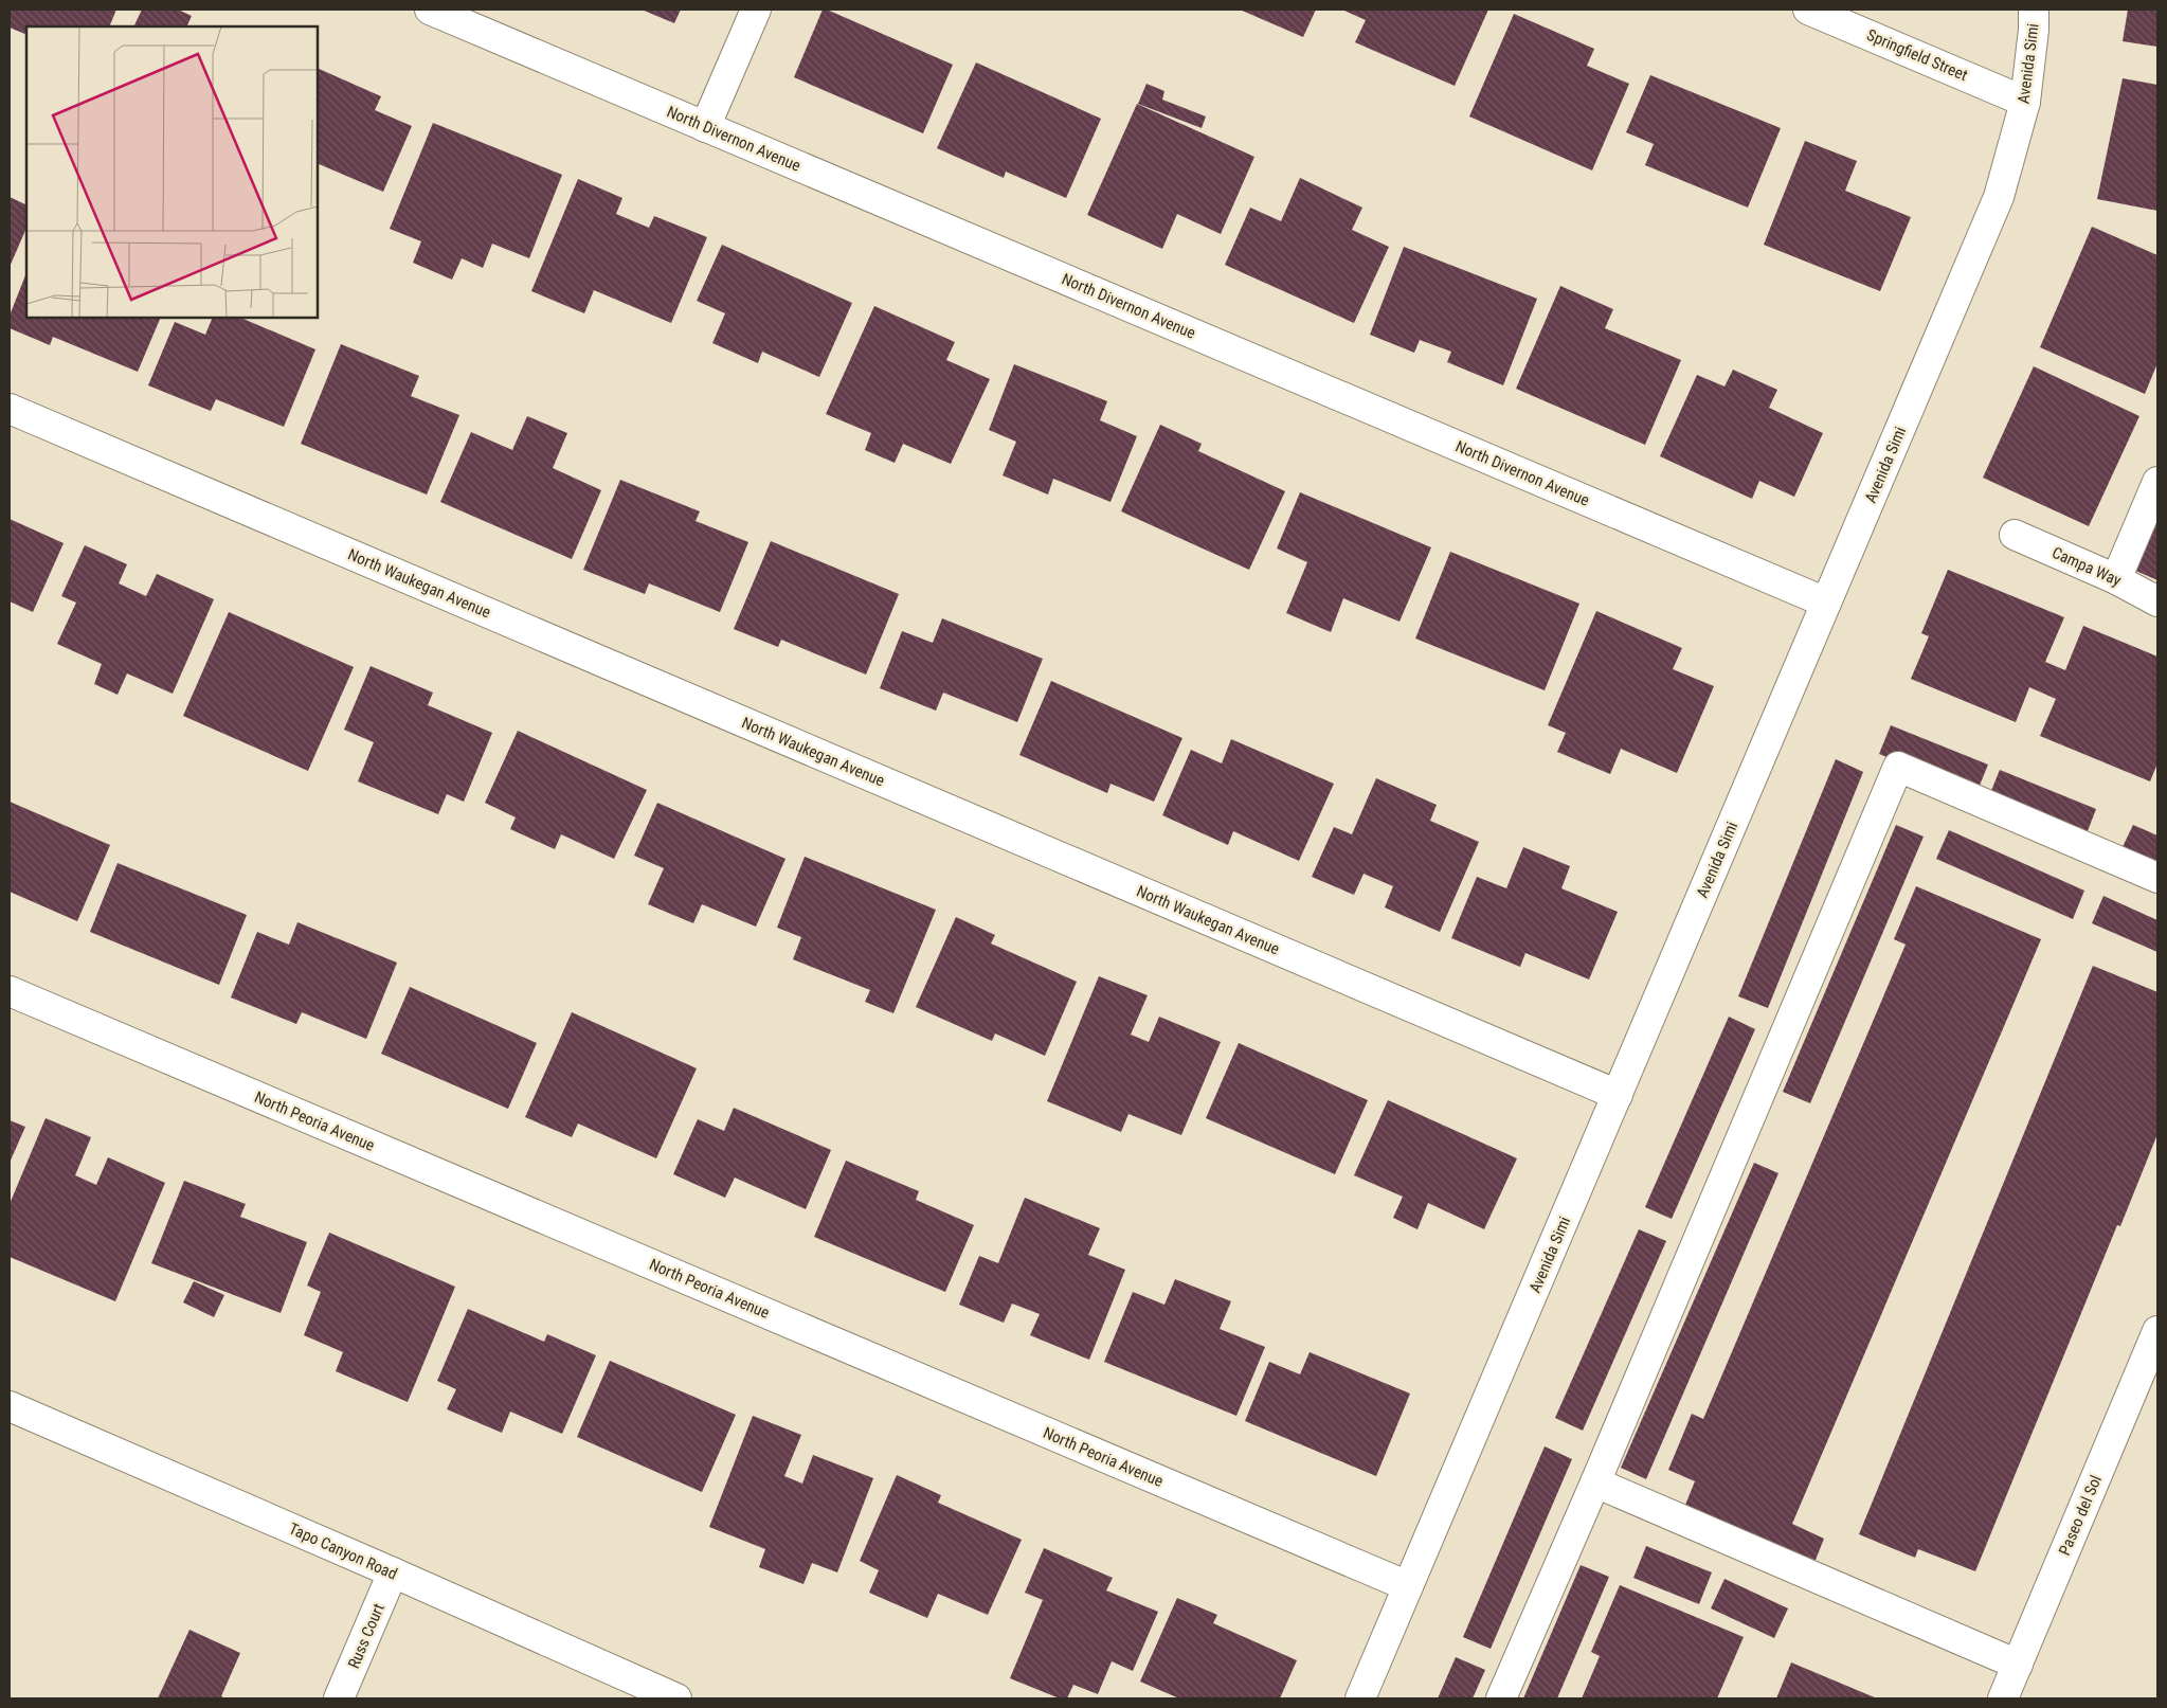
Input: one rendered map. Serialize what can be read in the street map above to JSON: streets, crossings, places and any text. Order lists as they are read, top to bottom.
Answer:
{
  "streets": {
    "street": [
      "Springfield Street",
      "Avenida Simi",
      "North Divernon Avenue",
      "Campa Way",
      "North Waukegan Avenue",
      "North Peoria Avenue",
      "Paseo del Sol",
      "Tapo Canyon Road",
      "Russ Court"
    ]
  },
  "crossings": [
    ["Springfield Street", "Avenida Simi"],
    ["Avenida Simi", "North Divernon Avenue"],
    ["Avenida Simi", "North Waukegan Avenue"],
    ["Avenida Simi", "North Peoria Avenue"],
    ["Tapo Canyon Road", "Russ Court"]
  ]
}
